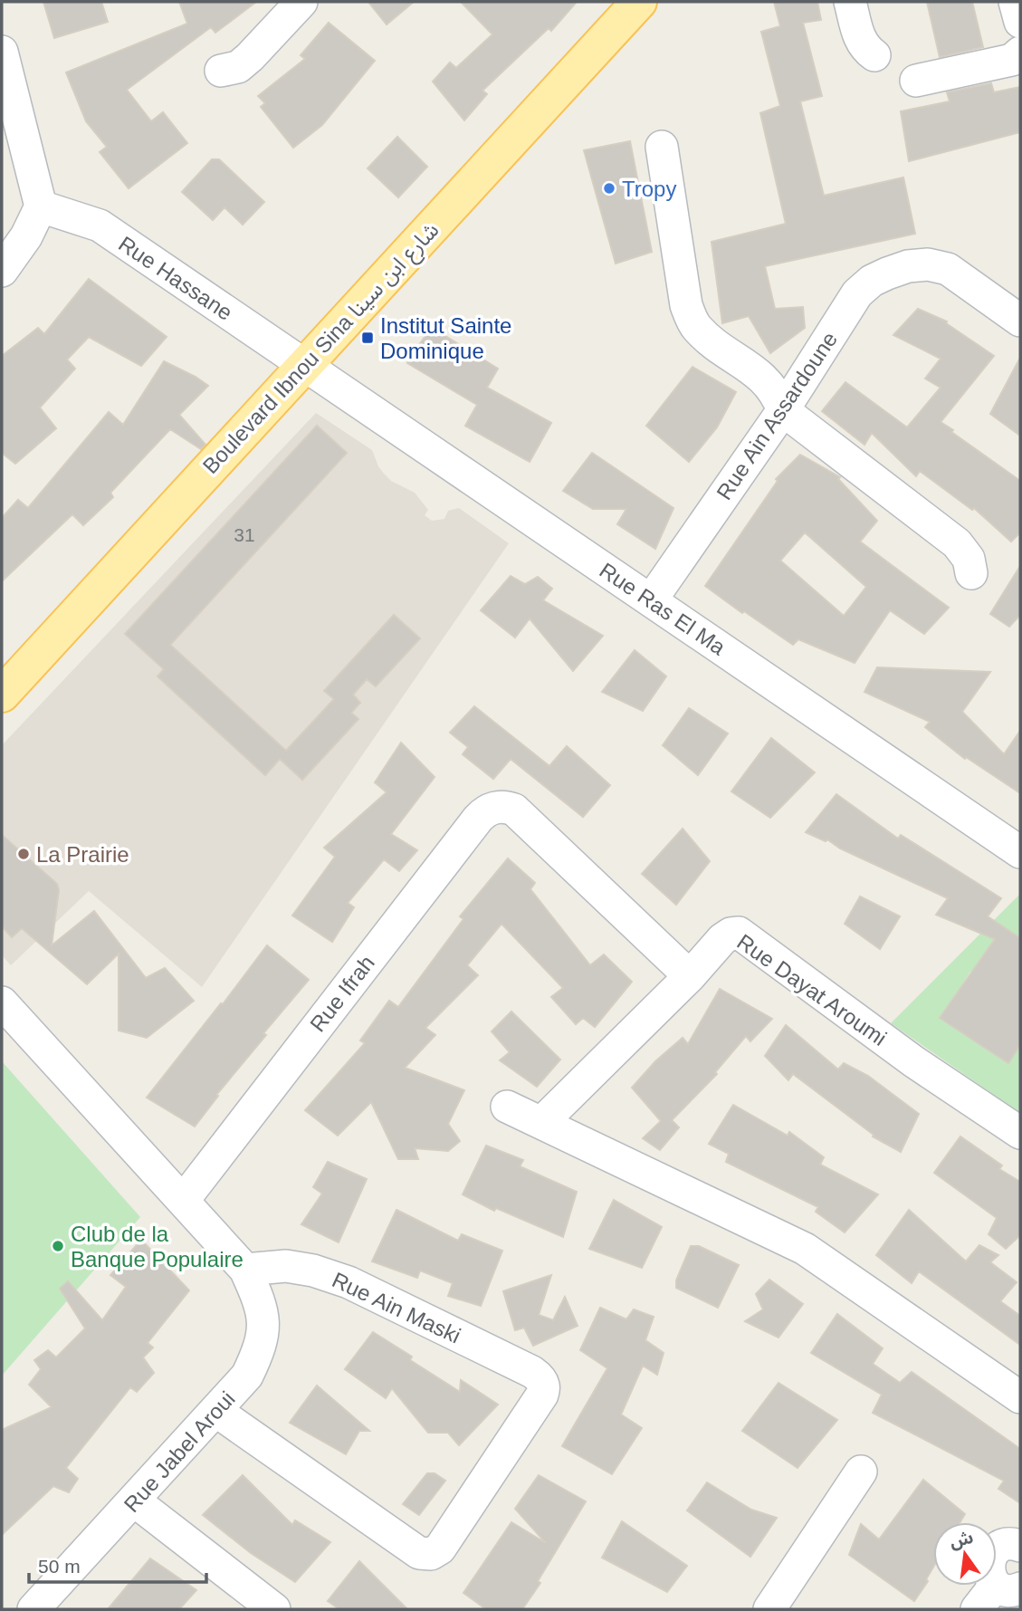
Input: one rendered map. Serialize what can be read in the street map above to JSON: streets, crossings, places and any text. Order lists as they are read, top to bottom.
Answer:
{
  "streets": {
    "main road": ["Boulevard Ibnou Sina شارع ابن سينا"],
    "street": [
      "Rue Hassane",
      "Rue Ain Assardoune",
      "Rue Ras El Ma",
      "Rue Dayat Aroumi",
      "Rue Ifrah",
      "Rue Ain Maski",
      "Rue Jabel Aroui"
    ]
  },
  "crossings": [
    ["Rue Hassane", "Boulevard Ibnou Sina شارع ابن سينا"],
    ["Rue Hassane", "Rue Ras El Ma"],
    ["Boulevard Ibnou Sina شارع ابن سينا", "Rue Ras El Ma"],
    ["Rue Ain Assardoune", "Rue Ras El Ma"],
    ["Rue Dayat Aroumi", "Rue Ifrah"],
    ["Rue Ifrah", "Rue Jabel Aroui"],
    ["Rue Ain Maski", "Rue Jabel Aroui"]
  ],
  "places": {
    "other": ["Tropy", "La Prairie", "Club de la Banque Populaire"],
    "transit": ["Institut Sainte Dominique"]
  },
  "house_numbers": ["31"],
  "scale_bar": "50 m",
  "north": "top"
}
